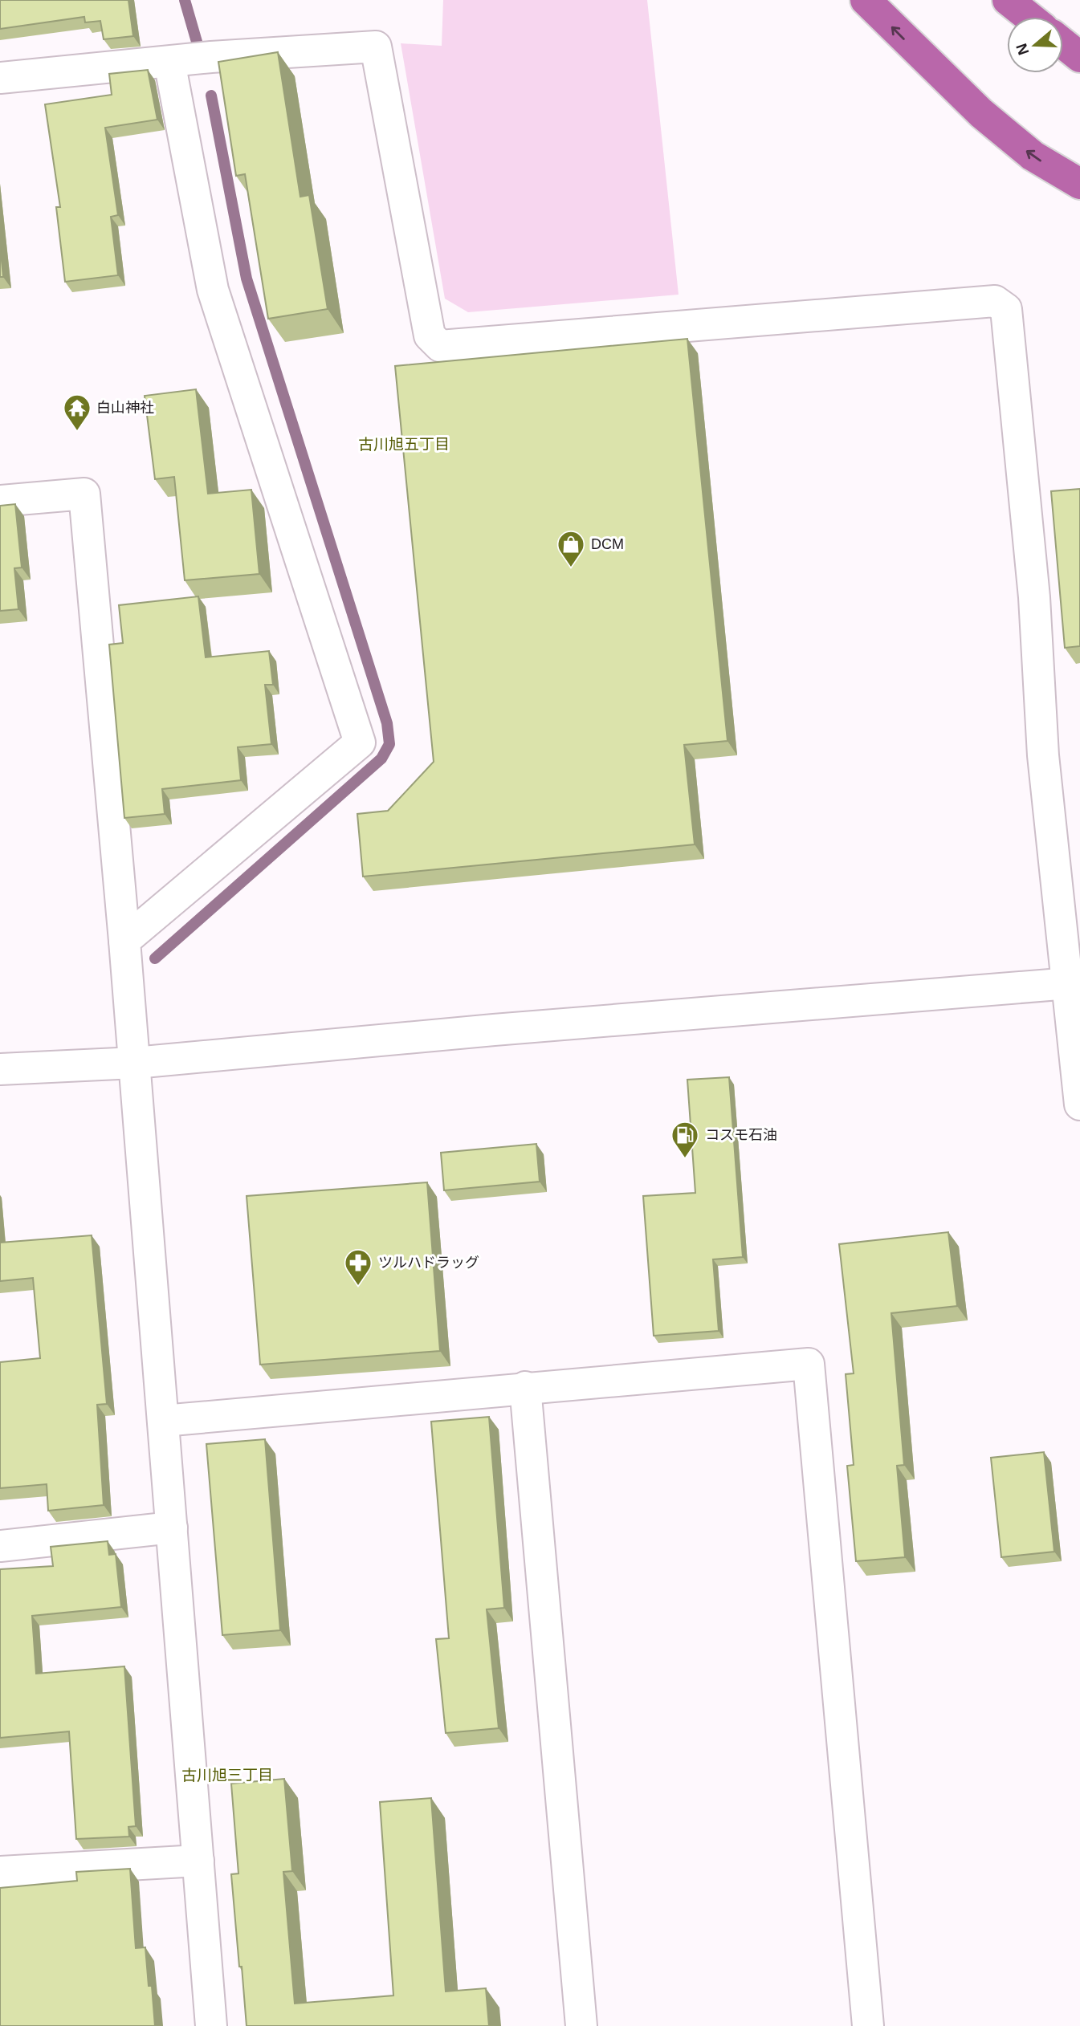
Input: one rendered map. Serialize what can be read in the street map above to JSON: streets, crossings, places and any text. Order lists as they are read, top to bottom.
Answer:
{
  "districts": ["古川旭五丁目", "古川旭三丁目"],
  "places": {
    "temple": ["白山神社"],
    "shop": ["DCM"],
    "fuel station": ["コスモ石油"],
    "pharmacy": ["ツルハドラッグ"]
  },
  "north": "left"
}
